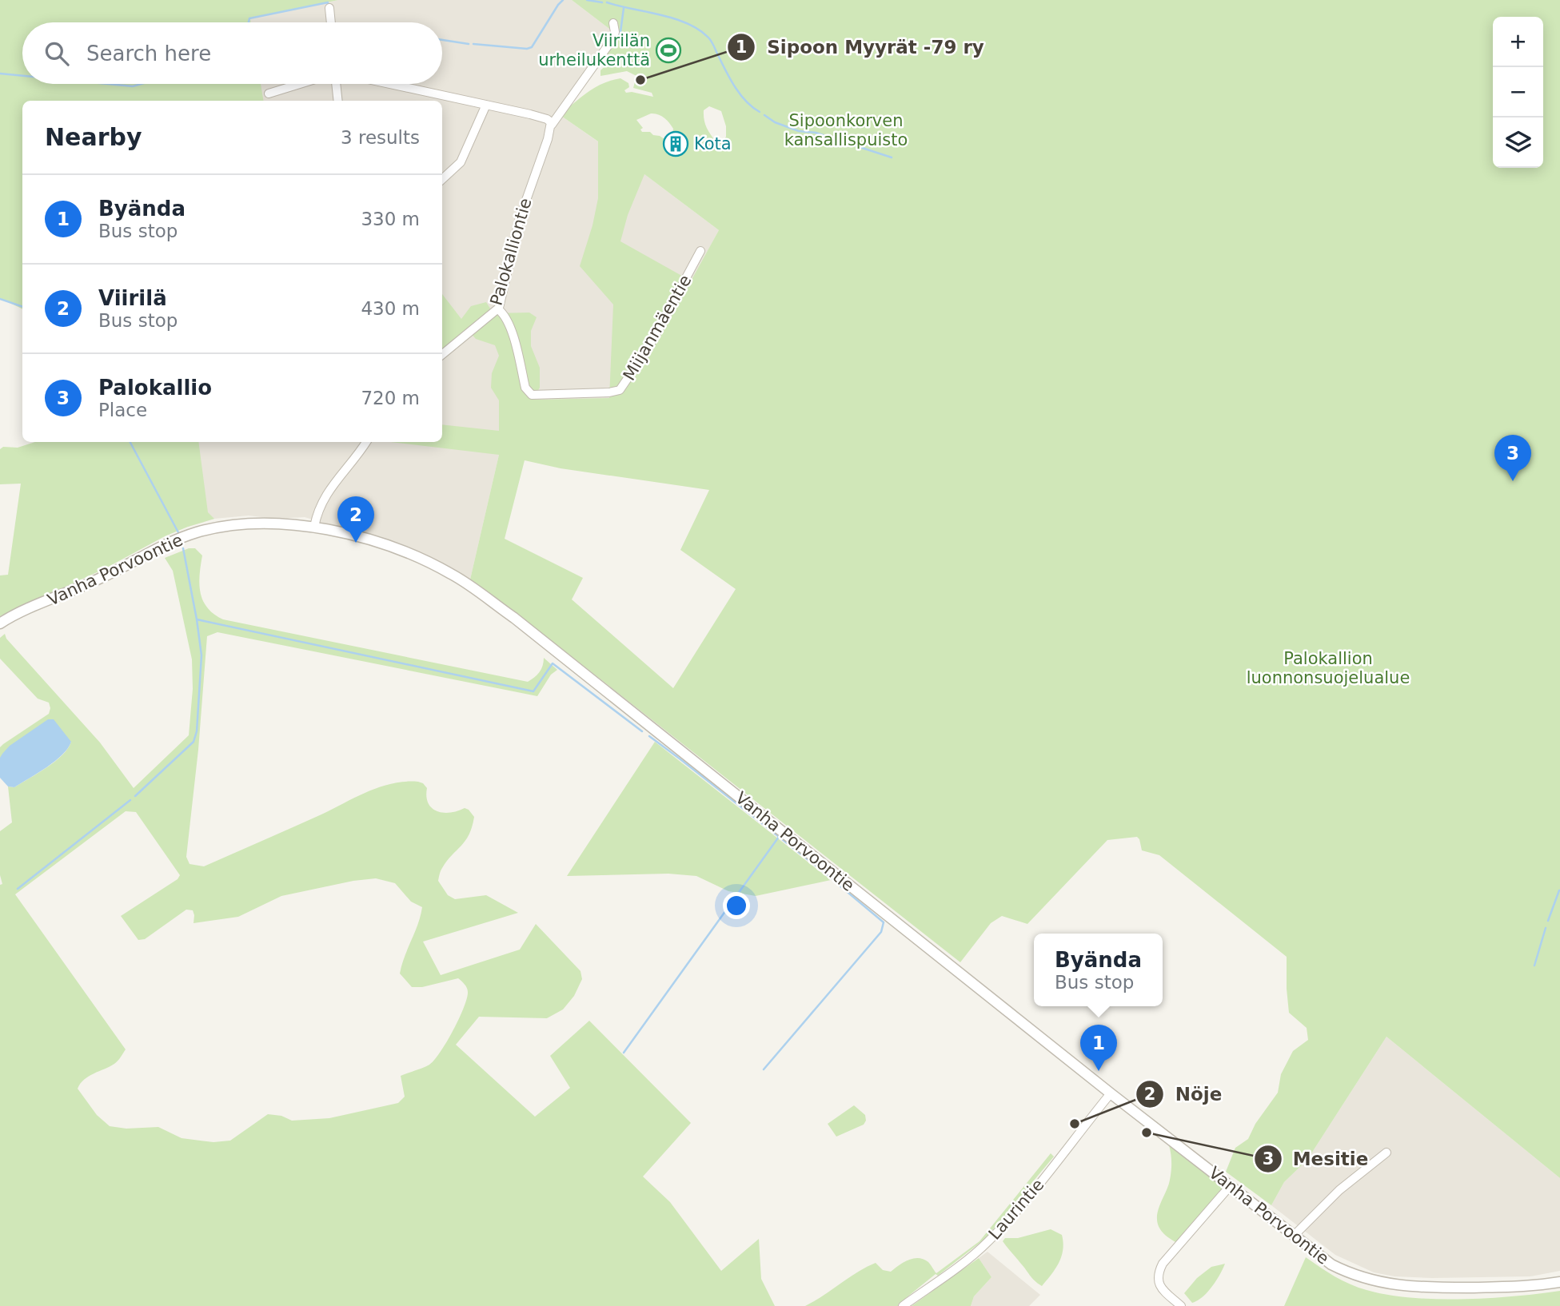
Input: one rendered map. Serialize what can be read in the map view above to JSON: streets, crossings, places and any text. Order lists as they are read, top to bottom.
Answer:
{
  "streets": {
    "street": [
      "Palokalliontie",
      "Miijanmäentie",
      "Vanha Porvoontie",
      "Laurintie"
    ]
  },
  "crossings": [
    ["Palokalliontie", "Miijanmäentie"],
    ["Vanha Porvoontie", "Laurintie"]
  ],
  "parks": ["Sipoonkorven kansallispuisto", "Palokallion luonnonsuojelualue"],
  "places": {
    "sports": ["Viirilän urheilukenttä"],
    "other": ["Sipoon Myyrät -79 ry", "Nöje", "Mesitie"],
    "building": ["Kota"]
  },
  "page": {
    "map_buttons": ["+", "−"],
    "search": "Search here",
    "heading": ["Nearby", "3 results"],
    "list": [
      {
        "mark": "1",
        "name": "Byända",
        "note": "Bus stop",
        "value": "330 m"
      },
      {
        "mark": "2",
        "name": "Viirilä",
        "note": "Bus stop",
        "value": "430 m"
      },
      {
        "mark": "3",
        "name": "Palokallio",
        "note": "Place",
        "value": "720 m"
      }
    ],
    "pins": ["3", "2", "1"],
    "popup": ["Byända", "Bus stop"]
  }
}
